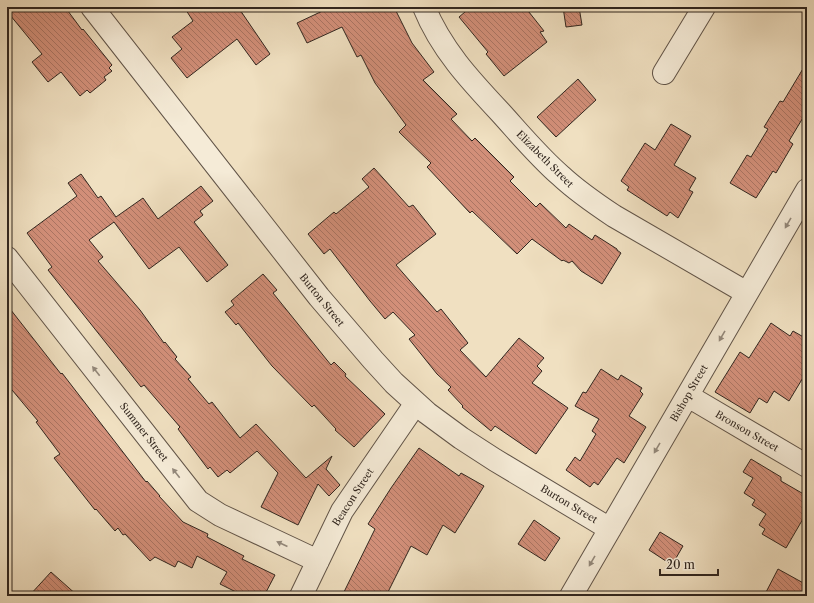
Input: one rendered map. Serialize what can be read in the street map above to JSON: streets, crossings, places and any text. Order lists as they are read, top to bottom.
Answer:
{
  "streets": {
    "street": [
      "Elizabeth Street",
      "Burton Street",
      "Bishop Street",
      "Bronson Street",
      "Summer Street",
      "Beacon Street"
    ]
  },
  "crossings": [
    ["Elizabeth Street", "Bishop Street"],
    ["Burton Street", "Bishop Street"],
    ["Burton Street", "Beacon Street"],
    ["Bishop Street", "Bronson Street"],
    ["Summer Street", "Beacon Street"]
  ],
  "one_way": ["Bishop Street", "Summer Street"],
  "scale_bar": "20 m"
}
